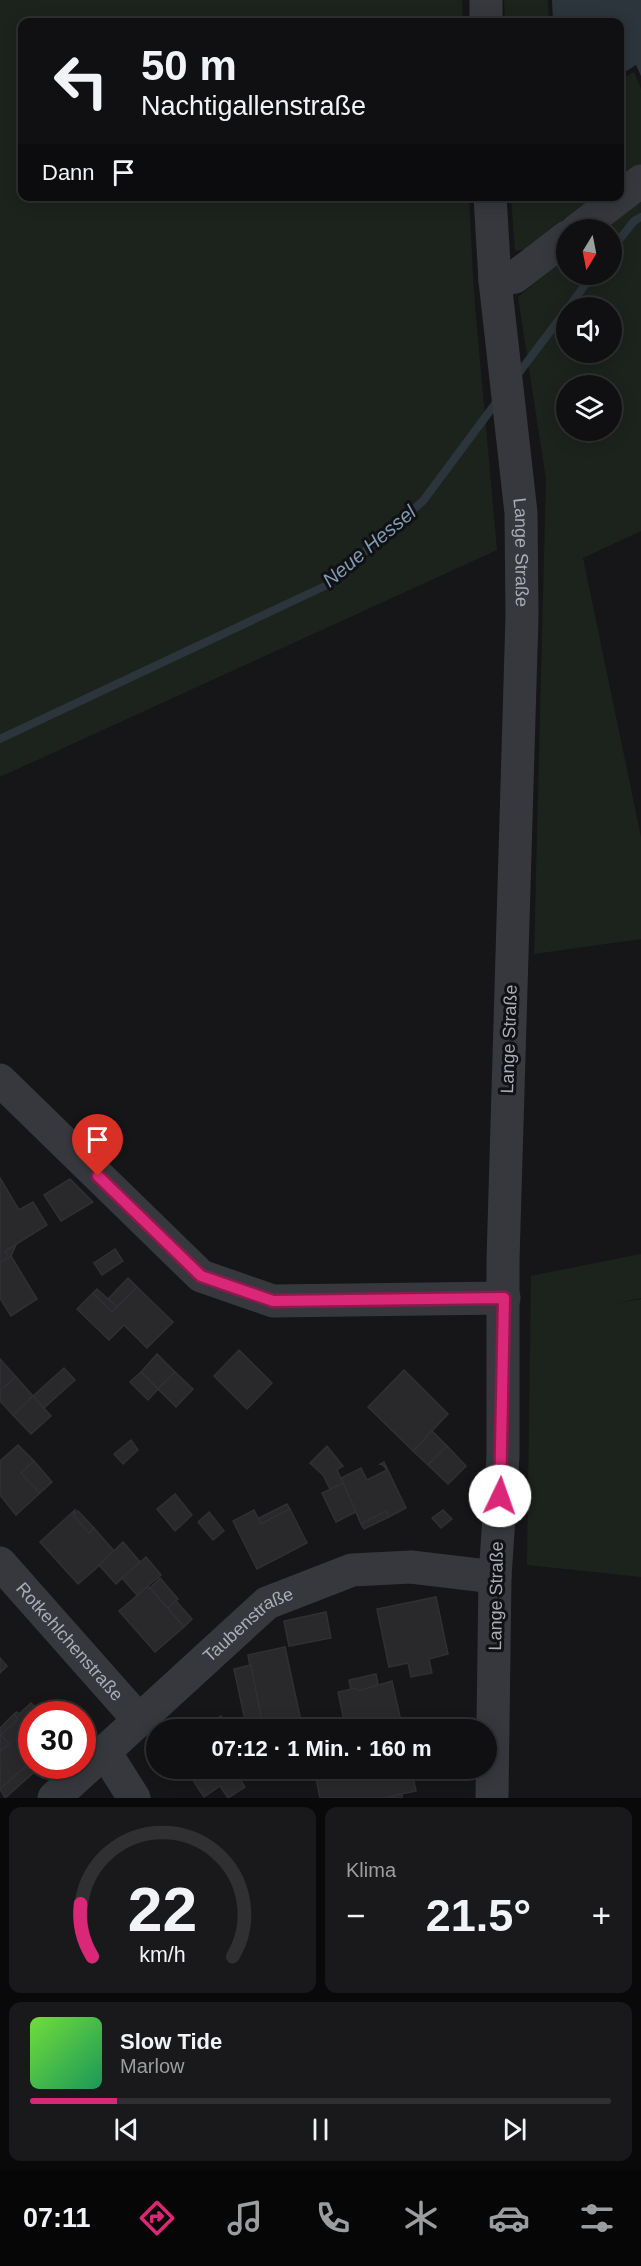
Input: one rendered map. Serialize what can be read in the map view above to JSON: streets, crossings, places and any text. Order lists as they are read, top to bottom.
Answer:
{
  "streets": {
    "street": ["Lange Straße", "Taubenstraße", "Rotkehlchenstraße"]
  },
  "crossings": [
    ["Lange Straße", "Taubenstraße"],
    ["Taubenstraße", "Rotkehlchenstraße"]
  ],
  "water": ["Neue Hessel"],
  "north": "bottom",
  "page": {
    "turn": ["50 m", "Nachtigallenstraße"],
    "then": "Dann",
    "limit": "30",
    "trip": "07:12 · 1 Min. · 160 m",
    "tile": "Klima",
    "heat": ["−", "21.5°", "+"],
    "song": ["Slow Tide", "Marlow"],
    "tabs": "07:11",
    "gauge": ["22", "km/h"]
  }
}
